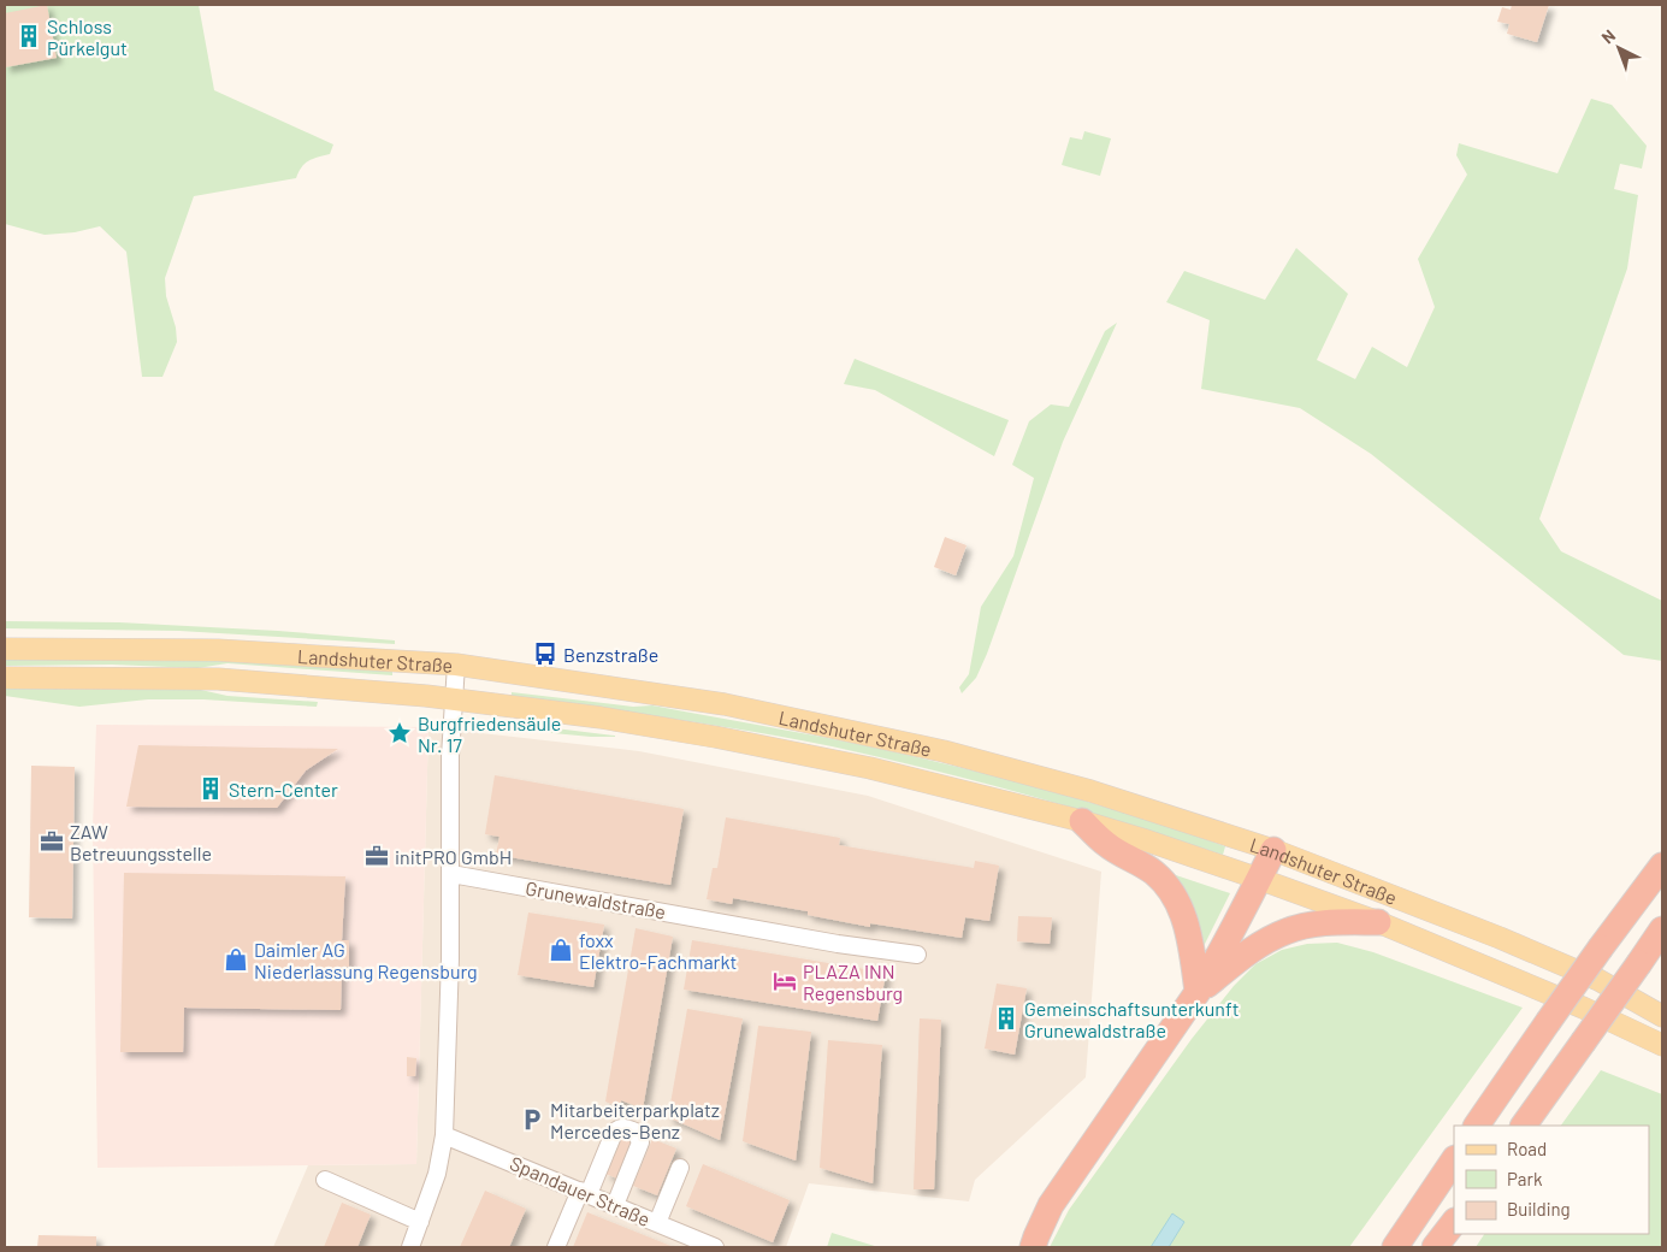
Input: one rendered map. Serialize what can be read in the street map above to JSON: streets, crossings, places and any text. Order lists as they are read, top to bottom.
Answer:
{
  "streets": {
    "main road": ["Landshuter Straße"],
    "street": ["Grunewaldstraße", "Spandauer Straße"]
  },
  "places": {
    "building": ["Schloss Pürkelgut", "Stern-Center", "Gemeinschaftsunterkunft Grunewaldstraße"],
    "bus stop": ["Benzstraße"],
    "place": ["Burgfriedensäule Nr. 17"],
    "office": ["ZAW Betreuungsstelle", "initPRO GmbH"],
    "shop": ["foxx Elektro-Fachmarkt", "Daimler AG Niederlassung Regensburg"],
    "hotel": ["PLAZA INN Regensburg"],
    "parking": ["Mitarbeiterparkplatz Mercedes-Benz"]
  },
  "legend": ["Road", "Park", "Building"],
  "north": "top left"
}
